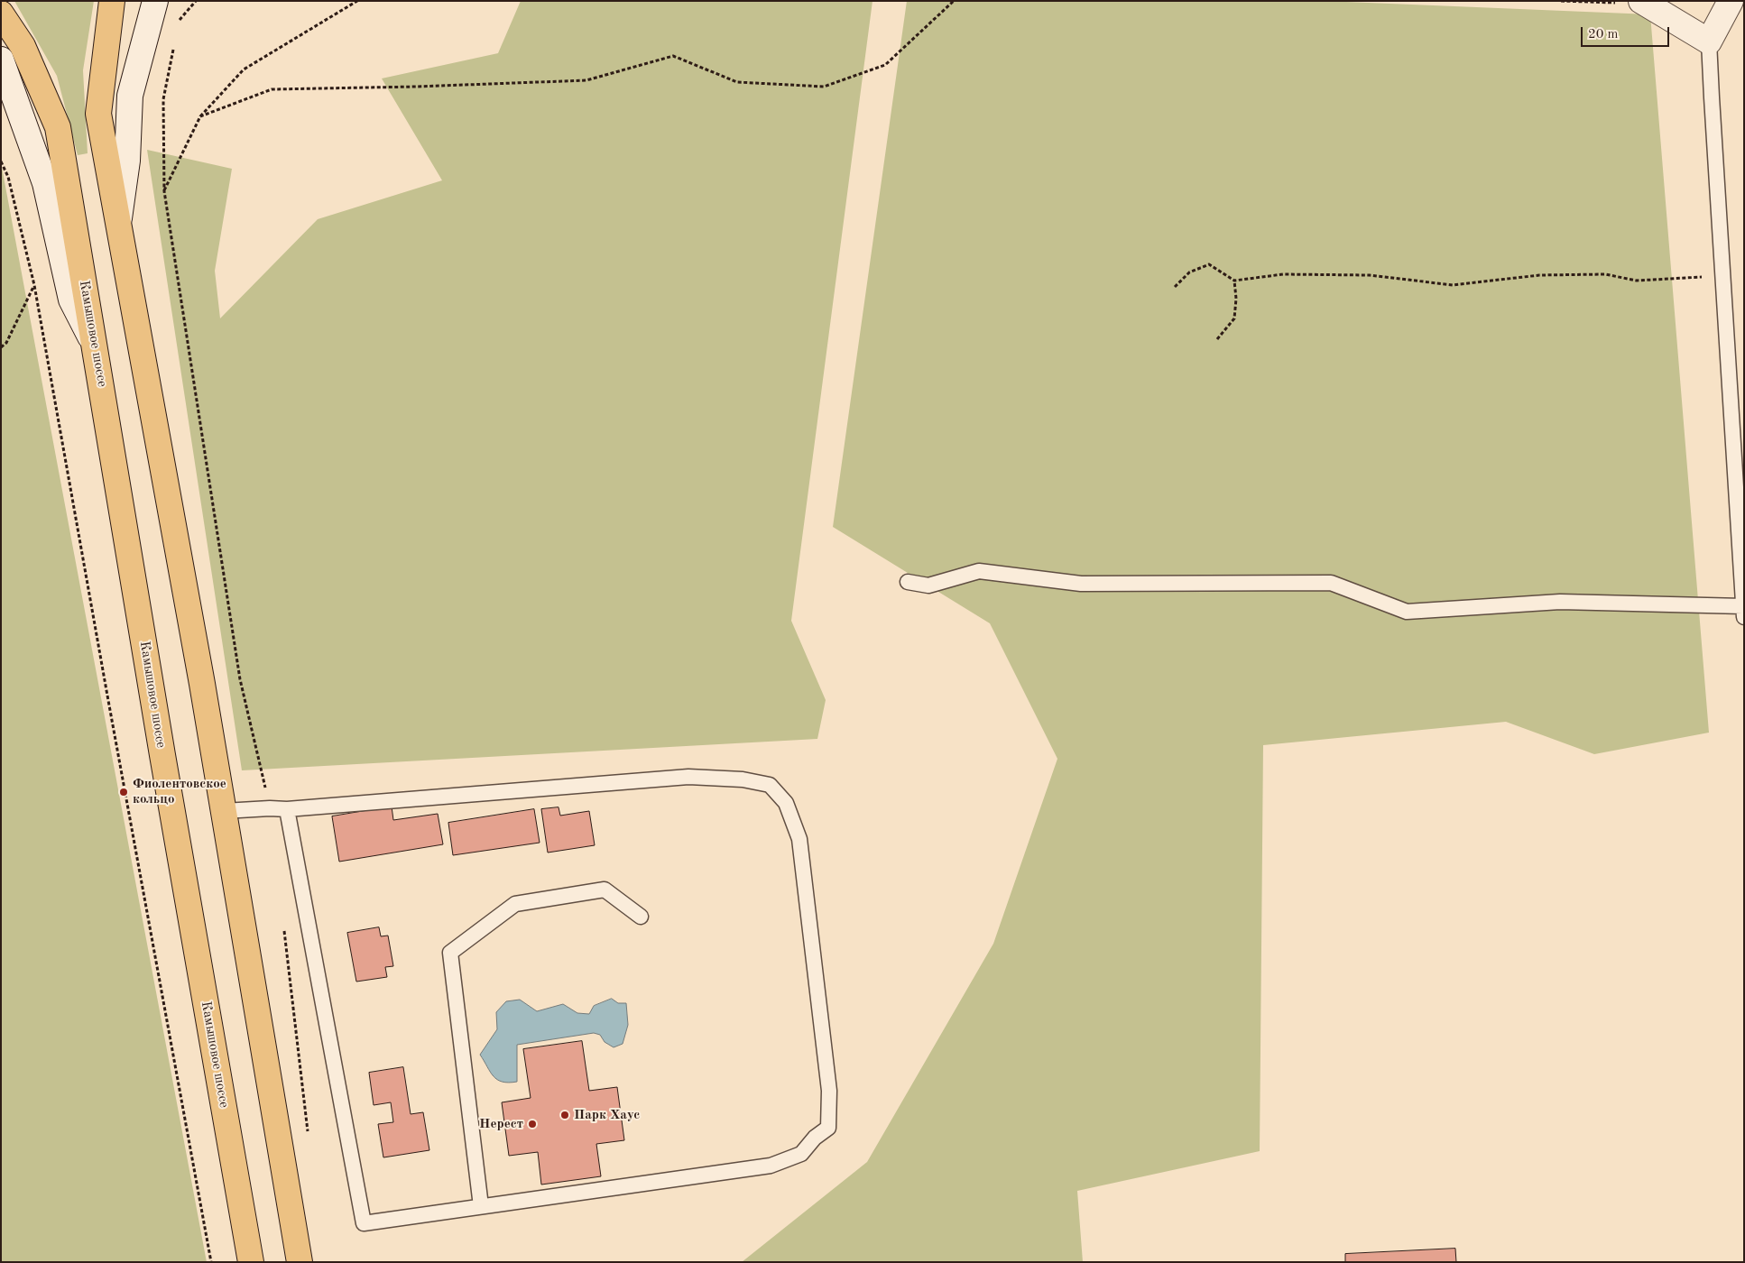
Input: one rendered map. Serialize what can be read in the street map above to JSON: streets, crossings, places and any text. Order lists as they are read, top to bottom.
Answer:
{
  "streets": {
    "main road": ["Камышовое шоссе"]
  },
  "places": ["Фиолентовское кольцо", "Парк Хаус", "Нерест"],
  "scale_bar": "20 m"
}
